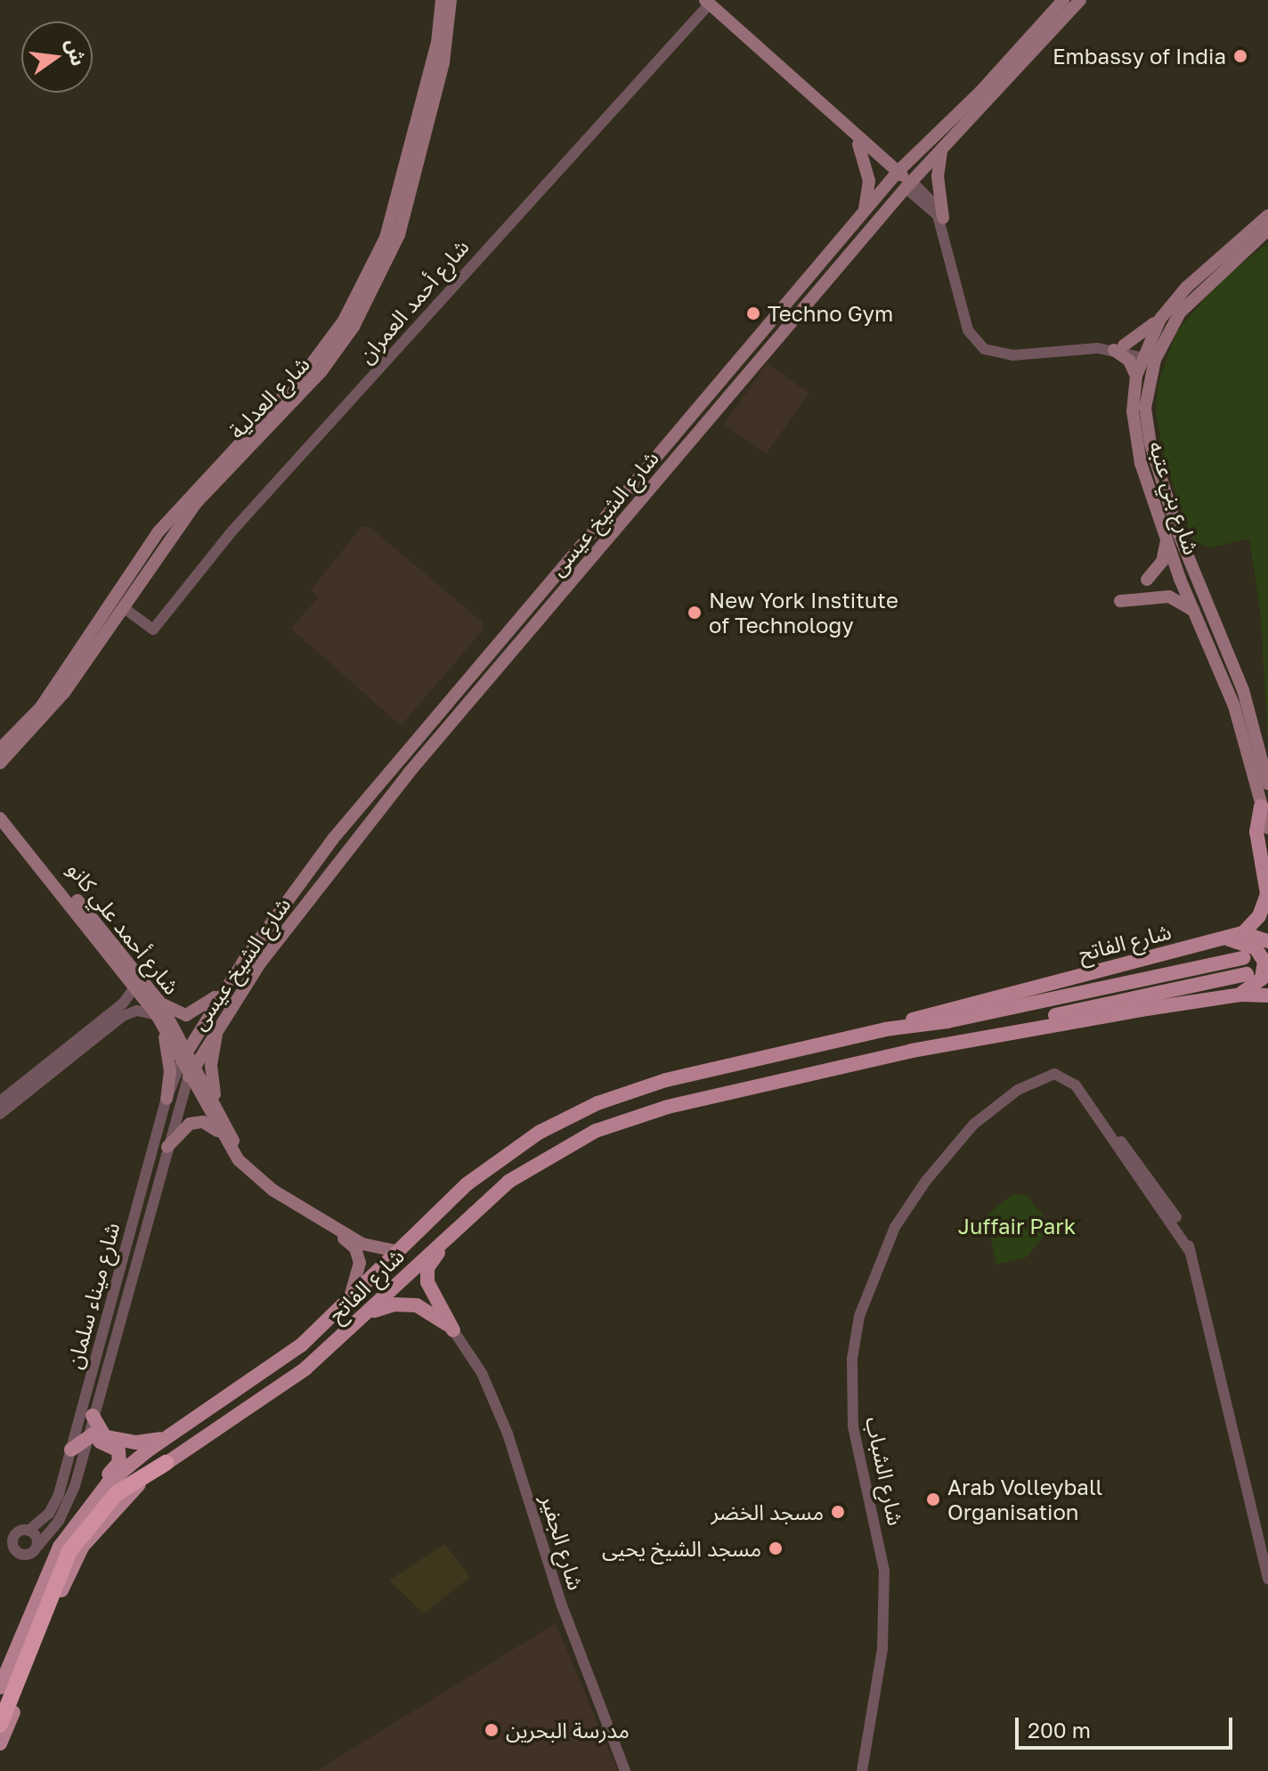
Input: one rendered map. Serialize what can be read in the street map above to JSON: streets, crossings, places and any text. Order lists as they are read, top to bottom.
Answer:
{
  "streets": {
    "main road": [
      "شارع العدلية",
      "شارع بني عتبه",
      "شارع الشيخ عيسى",
      "شارع أحمد علي كانو",
      "شارع الفاتح"
    ],
    "street": [
      "شارع أحمد العمران",
      "شارع ميناء سلمان",
      "شارع الشباب",
      "شارع الجفير"
    ]
  },
  "crossings": [
    ["شارع أحمد العمران", "شارع العدلية"],
    ["شارع الشيخ عيسى", "شارع أحمد علي كانو"],
    ["شارع الشيخ عيسى", "شارع ميناء سلمان"],
    ["شارع أحمد علي كانو", "شارع ميناء سلمان"]
  ],
  "parks": ["Juffair Park"],
  "places": [
    "Embassy of India",
    "Techno Gym",
    "New York Institute of Technology",
    "Arab Volleyball Organisation",
    "مسجد الخضر",
    "مسجد الشيخ يحيى",
    "مدرسة البحرين"
  ],
  "scale_bar": "200 m",
  "north": "right"
}
